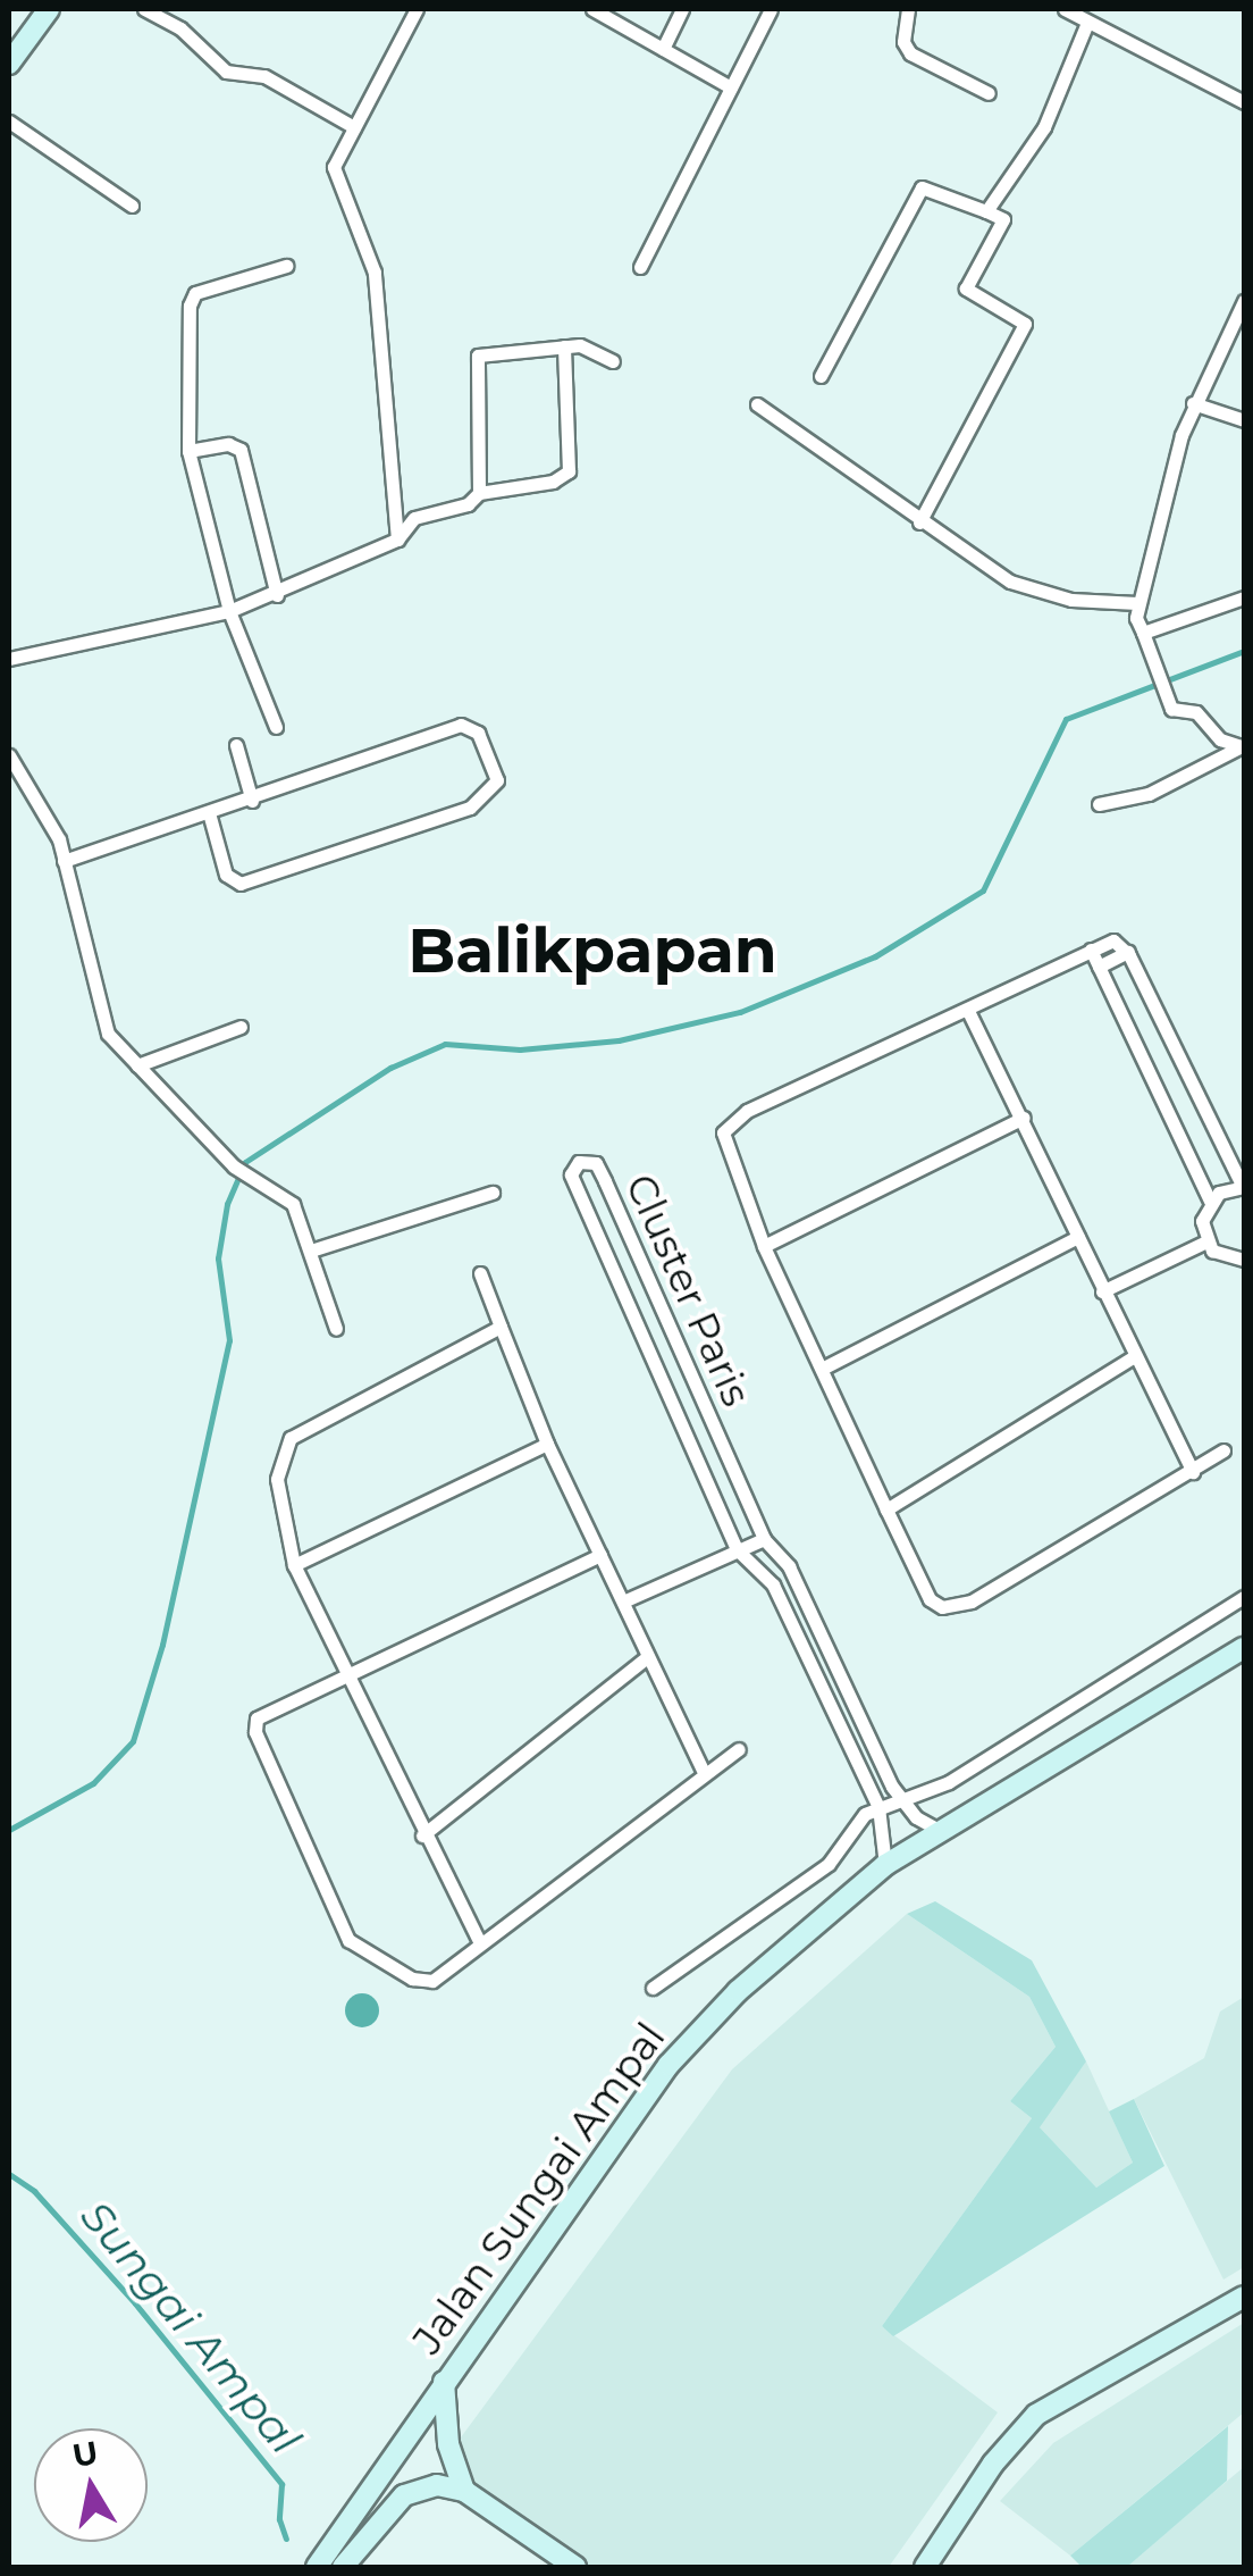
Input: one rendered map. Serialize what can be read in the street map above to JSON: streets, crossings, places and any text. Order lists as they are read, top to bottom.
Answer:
{
  "streets": {
    "main road": ["Jalan Sungai Ampal"],
    "street": ["Cluster Paris"]
  },
  "crossings": [
    ["Cluster Paris", "Jalan Sungai Ampal"]
  ],
  "districts": ["Balikpapan"],
  "water": ["Sungai Ampal"],
  "north": "top"
}
